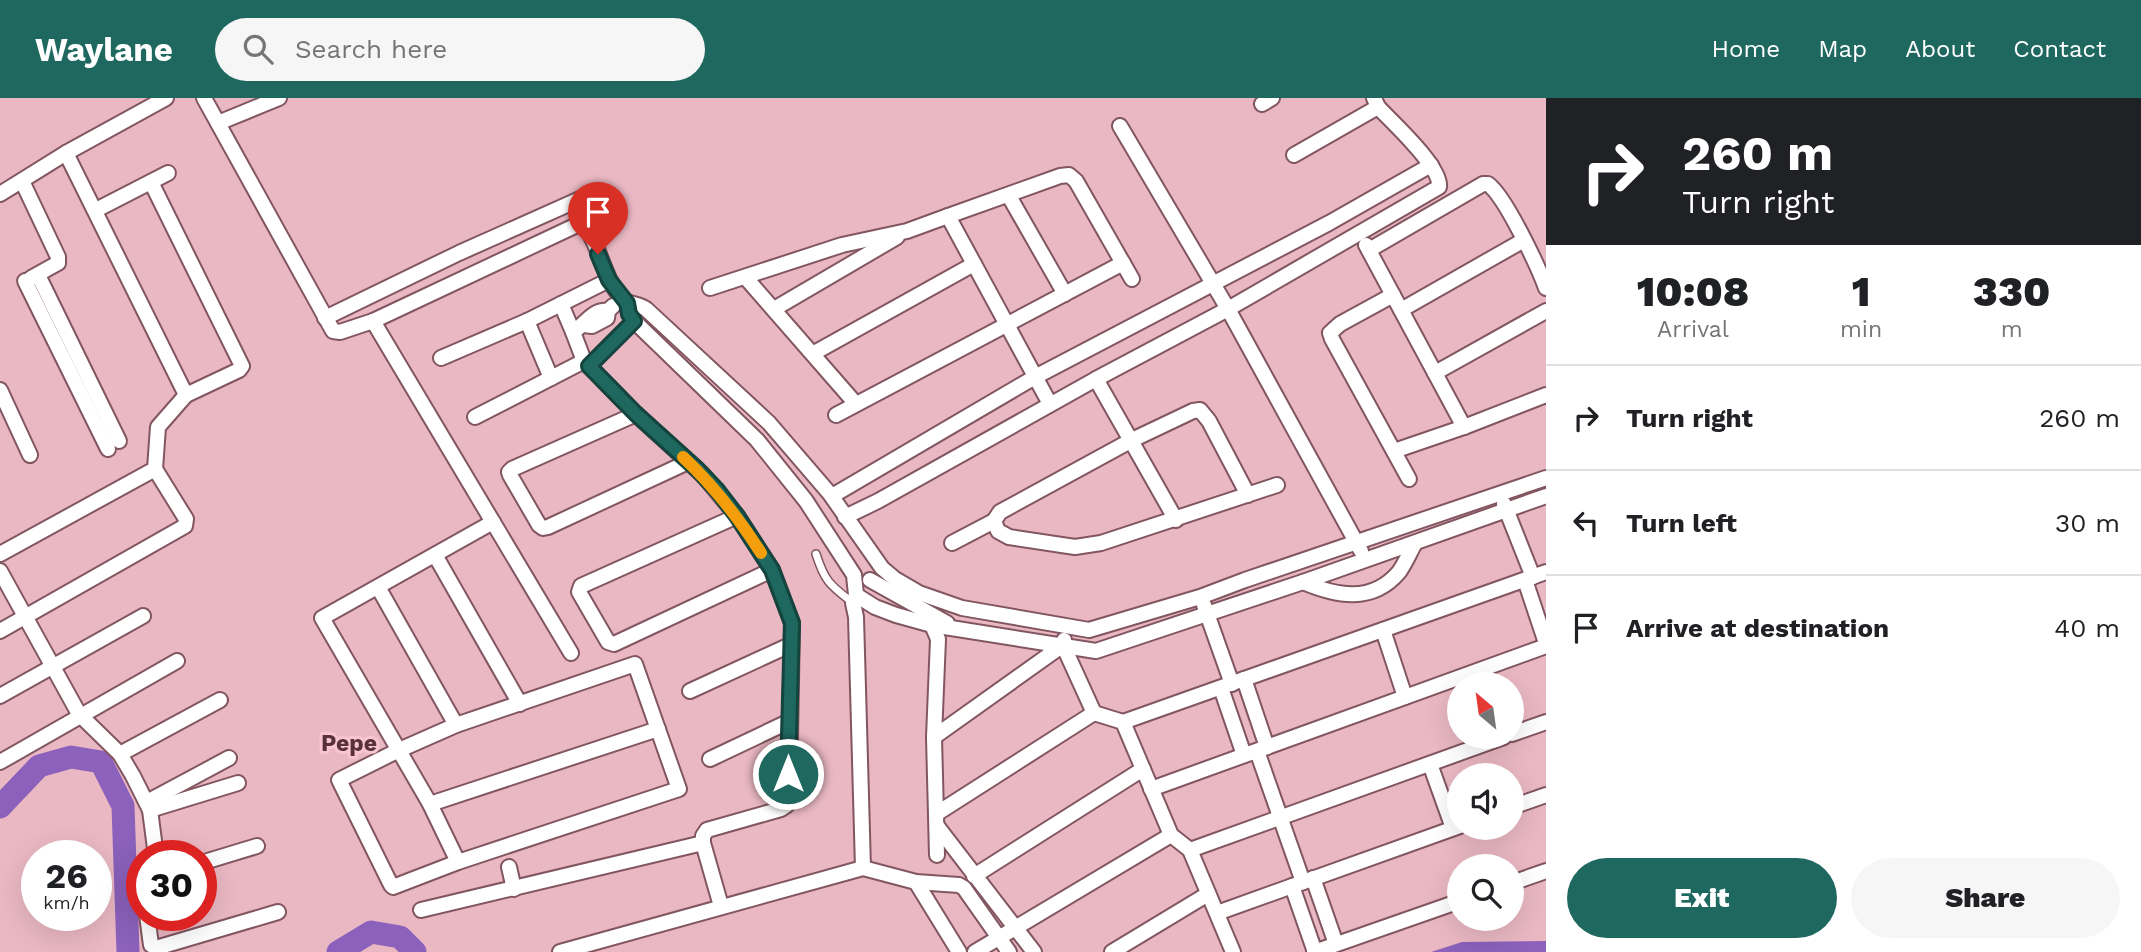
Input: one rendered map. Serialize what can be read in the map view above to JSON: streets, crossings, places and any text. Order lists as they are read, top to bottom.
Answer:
{
  "districts": ["Pepe"],
  "north": "top left",
  "page": {
    "header": "Waylane",
    "search": "Search here",
    "nav": [
      "Home",
      "Map",
      "About",
      "Contact"
    ],
    "turn": ["260 m", "Turn right"],
    "eta": [
      "10:08",
      "Arrival",
      "1",
      "min",
      "330",
      "m"
    ],
    "list": [
      {
        "name": "Turn right",
        "value": "260 m"
      },
      {
        "name": "Turn left",
        "value": "30 m"
      },
      {
        "name": "Arrive at destination",
        "value": "40 m"
      }
    ],
    "speed": "26 km/h",
    "limit": "30",
    "buttons": ["Exit", "Share"]
  }
}
